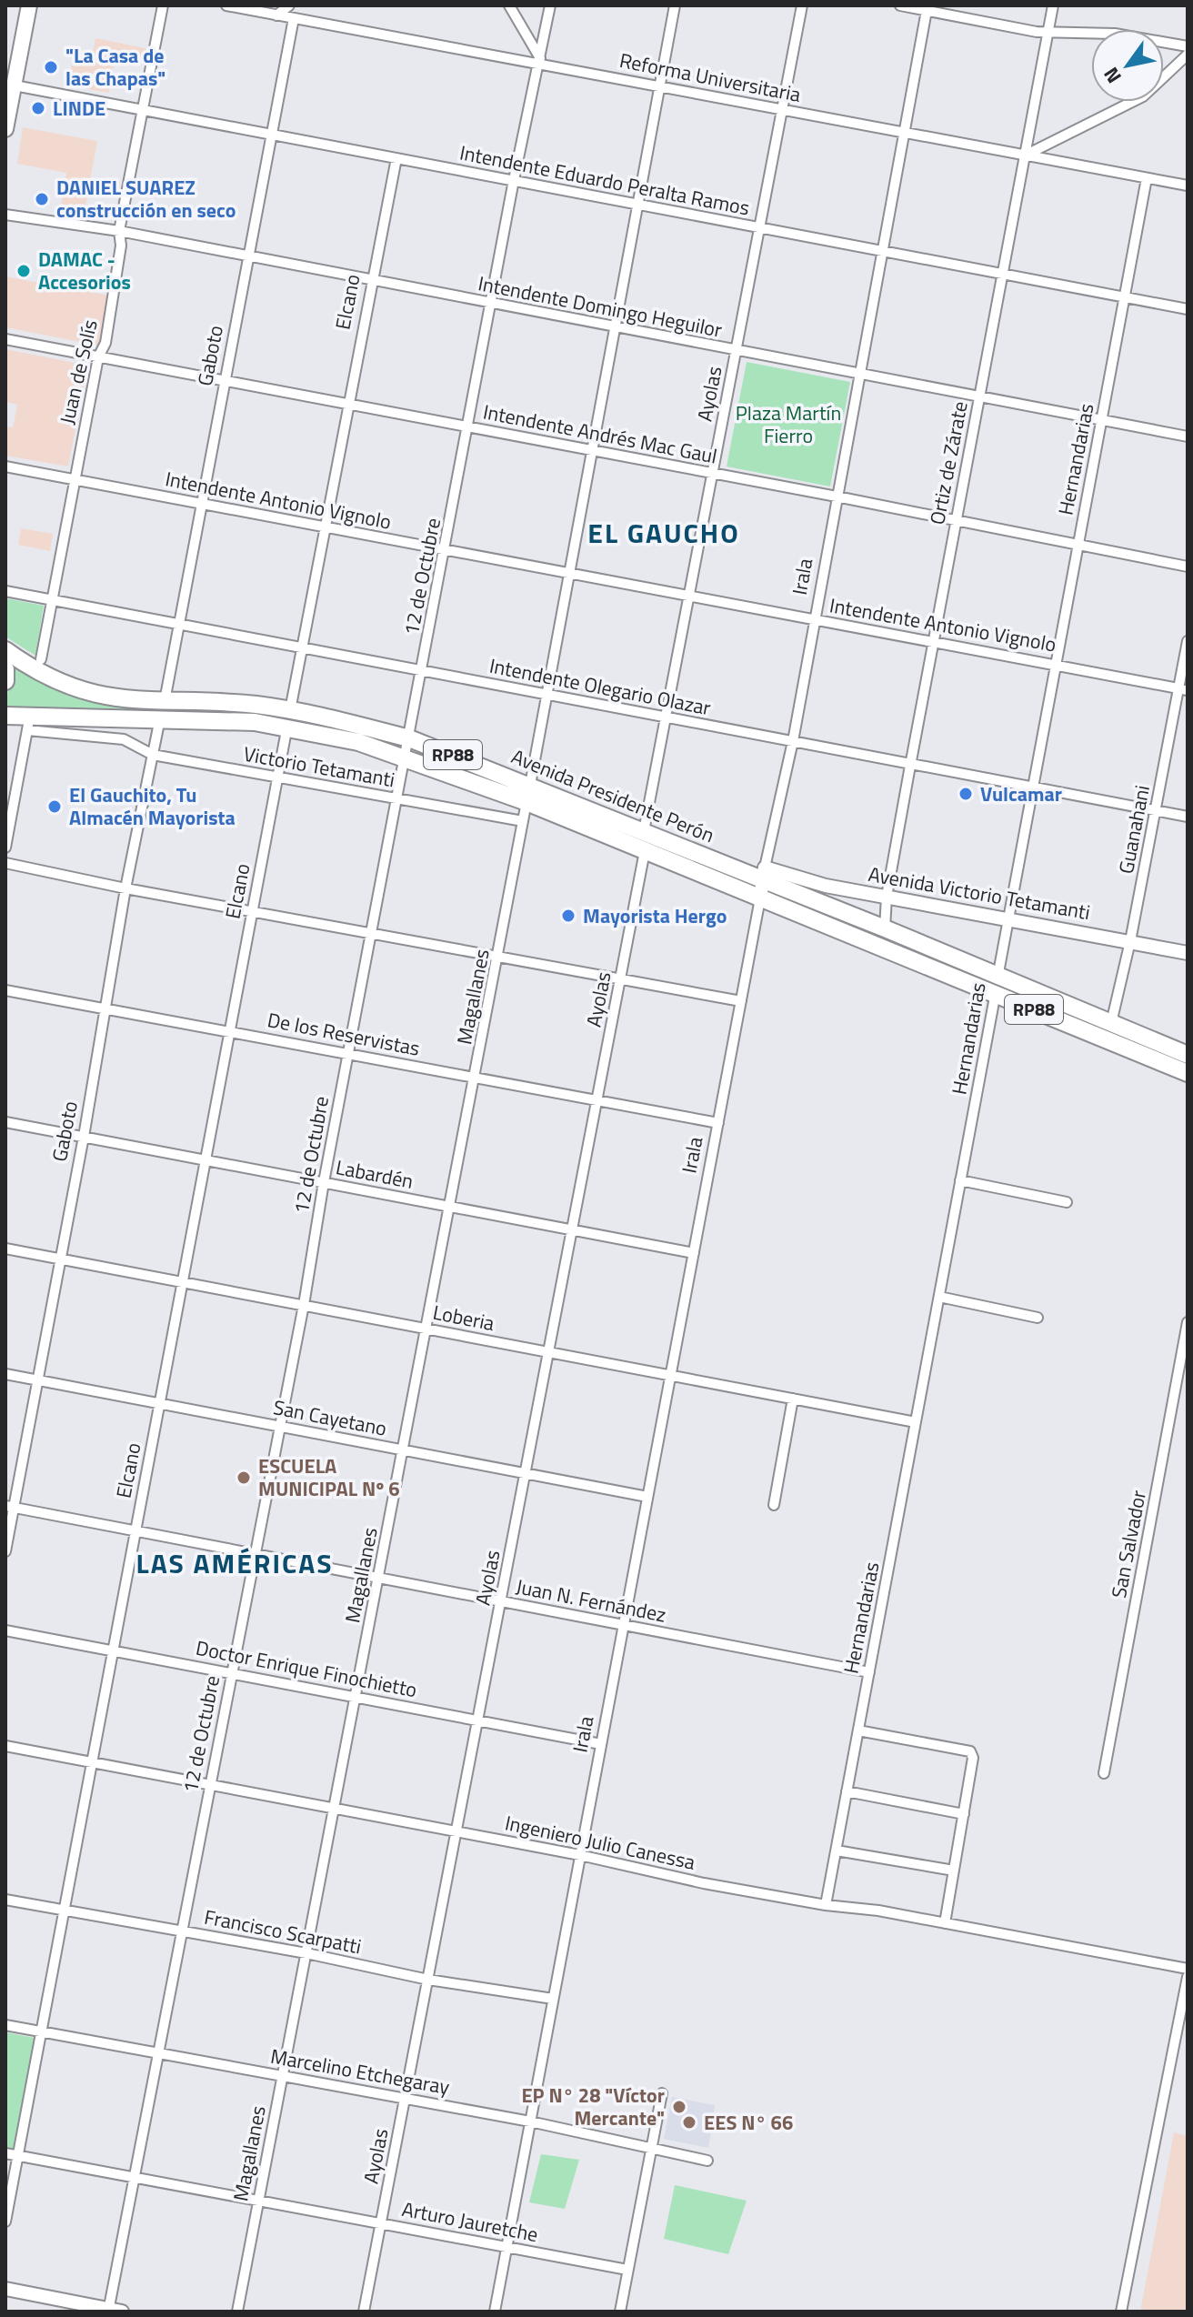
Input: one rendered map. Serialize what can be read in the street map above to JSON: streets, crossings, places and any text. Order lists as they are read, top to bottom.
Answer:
{
  "streets": {
    "highway": ["RP88", "Avenida Presidente Perón"],
    "main road": ["Irala", "Avenida Victorio Tetamanti"],
    "street": [
      "Reforma Universitaria",
      "Intendente Eduardo Peralta Ramos",
      "Elcano",
      "Intendente Domingo Heguilor",
      "Gaboto",
      "Juan de Solís",
      "Ayolas",
      "Intendente Andrés Mac Gaul",
      "Hernandarias",
      "Ortiz de Zárate",
      "Intendente Antonio Vignolo",
      "12 de Octubre",
      "Intendente Olegario Olazar",
      "Victorio Tetamanti",
      "Guanahani",
      "Magallanes",
      "De los Reservistas",
      "Labardén",
      "Loberia",
      "San Cayetano",
      "San Salvador",
      "Juan N. Fernández",
      "Doctor Enrique Finochietto",
      "Ingeniero Julio Canessa",
      "Francisco Scarpatti",
      "Marcelino Etchegaray",
      "Arturo Jauretche"
    ]
  },
  "crossings": [
    ["Reforma Universitaria", "Gaboto"],
    ["Reforma Universitaria", "Ayolas"],
    ["Reforma Universitaria", "Hernandarias"],
    ["Reforma Universitaria", "Ortiz de Zárate"],
    ["Reforma Universitaria", "12 de Octubre"],
    ["Reforma Universitaria", "Irala"],
    ["Intendente Eduardo Peralta Ramos", "Elcano"],
    ["Intendente Eduardo Peralta Ramos", "Gaboto"],
    ["Intendente Eduardo Peralta Ramos", "Juan de Solís"],
    ["Intendente Eduardo Peralta Ramos", "Ayolas"],
    ["Intendente Eduardo Peralta Ramos", "Hernandarias"],
    ["Intendente Eduardo Peralta Ramos", "Ortiz de Zárate"],
    ["Intendente Eduardo Peralta Ramos", "12 de Octubre"],
    ["Intendente Eduardo Peralta Ramos", "Irala"],
    ["Elcano", "Intendente Domingo Heguilor"],
    ["Elcano", "Intendente Andrés Mac Gaul"],
    ["Elcano", "Intendente Antonio Vignolo"],
    ["Elcano", "Intendente Olegario Olazar"],
    ["Elcano", "Victorio Tetamanti"],
    ["Elcano", "Avenida Presidente Perón"],
    ["Elcano", "De los Reservistas"],
    ["Elcano", "Labardén"],
    ["Elcano", "Loberia"],
    ["Elcano", "San Cayetano"],
    ["Elcano", "Juan N. Fernández"],
    ["Elcano", "Doctor Enrique Finochietto"],
    ["Elcano", "Ingeniero Julio Canessa"],
    ["Elcano", "Francisco Scarpatti"],
    ["Elcano", "Marcelino Etchegaray"],
    ["Elcano", "Arturo Jauretche"],
    ["Intendente Domingo Heguilor", "Gaboto"],
    ["Intendente Domingo Heguilor", "Juan de Solís"],
    ["Intendente Domingo Heguilor", "Ayolas"],
    ["Intendente Domingo Heguilor", "Hernandarias"],
    ["Intendente Domingo Heguilor", "Ortiz de Zárate"],
    ["Intendente Domingo Heguilor", "12 de Octubre"],
    ["Intendente Domingo Heguilor", "Irala"],
    ["Gaboto", "Intendente Andrés Mac Gaul"],
    ["Gaboto", "Intendente Antonio Vignolo"],
    ["Gaboto", "Intendente Olegario Olazar"],
    ["Gaboto", "Victorio Tetamanti"],
    ["Gaboto", "Avenida Presidente Perón"],
    ["Gaboto", "De los Reservistas"],
    ["Gaboto", "Labardén"],
    ["Gaboto", "Loberia"],
    ["Gaboto", "San Cayetano"],
    ["Gaboto", "Juan N. Fernández"],
    ["Juan de Solís", "Intendente Andrés Mac Gaul"],
    ["Juan de Solís", "Intendente Antonio Vignolo"],
    ["Juan de Solís", "Intendente Olegario Olazar"],
    ["Ayolas", "Intendente Andrés Mac Gaul"],
    ["Ayolas", "Intendente Antonio Vignolo"],
    ["Ayolas", "Intendente Olegario Olazar"],
    ["Ayolas", "Avenida Presidente Perón"],
    ["Ayolas", "De los Reservistas"],
    ["Ayolas", "Labardén"],
    ["Ayolas", "Loberia"],
    ["Ayolas", "San Cayetano"],
    ["Ayolas", "Juan N. Fernández"],
    ["Ayolas", "Doctor Enrique Finochietto"],
    ["Ayolas", "Ingeniero Julio Canessa"],
    ["Ayolas", "Francisco Scarpatti"],
    ["Ayolas", "Marcelino Etchegaray"],
    ["Ayolas", "Arturo Jauretche"],
    ["Intendente Andrés Mac Gaul", "Hernandarias"],
    ["Intendente Andrés Mac Gaul", "Ortiz de Zárate"],
    ["Intendente Andrés Mac Gaul", "12 de Octubre"],
    ["Intendente Andrés Mac Gaul", "Irala"],
    ["Hernandarias", "Intendente Antonio Vignolo"],
    ["Hernandarias", "Intendente Olegario Olazar"],
    ["Hernandarias", "Avenida Presidente Perón"],
    ["Hernandarias", "Avenida Victorio Tetamanti"],
    ["Hernandarias", "Loberia"],
    ["Hernandarias", "Juan N. Fernández"],
    ["Hernandarias", "Ingeniero Julio Canessa"],
    ["Ortiz de Zárate", "Intendente Antonio Vignolo"],
    ["Ortiz de Zárate", "Intendente Olegario Olazar"],
    ["Ortiz de Zárate", "Avenida Presidente Perón"],
    ["Ortiz de Zárate", "Avenida Victorio Tetamanti"],
    ["Intendente Antonio Vignolo", "12 de Octubre"],
    ["Intendente Antonio Vignolo", "Irala"],
    ["Intendente Antonio Vignolo", "Guanahani"],
    ["12 de Octubre", "Intendente Olegario Olazar"],
    ["12 de Octubre", "Victorio Tetamanti"],
    ["12 de Octubre", "Avenida Presidente Perón"],
    ["12 de Octubre", "De los Reservistas"],
    ["12 de Octubre", "Labardén"],
    ["12 de Octubre", "Loberia"],
    ["12 de Octubre", "San Cayetano"],
    ["12 de Octubre", "Juan N. Fernández"],
    ["12 de Octubre", "Doctor Enrique Finochietto"],
    ["12 de Octubre", "Ingeniero Julio Canessa"],
    ["12 de Octubre", "Francisco Scarpatti"],
    ["12 de Octubre", "Marcelino Etchegaray"],
    ["12 de Octubre", "Arturo Jauretche"],
    ["Irala", "Intendente Olegario Olazar"],
    ["Irala", "Avenida Presidente Perón"],
    ["Irala", "Avenida Victorio Tetamanti"],
    ["Irala", "De los Reservistas"],
    ["Irala", "Labardén"],
    ["Irala", "Loberia"],
    ["Irala", "San Cayetano"],
    ["Irala", "Juan N. Fernández"],
    ["Irala", "Doctor Enrique Finochietto"],
    ["Irala", "Ingeniero Julio Canessa"],
    ["Irala", "Francisco Scarpatti"],
    ["Irala", "Marcelino Etchegaray"],
    ["Irala", "Arturo Jauretche"],
    ["Intendente Olegario Olazar", "Guanahani"],
    ["Victorio Tetamanti", "Avenida Presidente Perón"],
    ["Victorio Tetamanti", "Magallanes"],
    ["Avenida Presidente Perón", "Guanahani"],
    ["Avenida Presidente Perón", "Avenida Victorio Tetamanti"],
    ["Avenida Presidente Perón", "Magallanes"],
    ["Guanahani", "Avenida Victorio Tetamanti"],
    ["Magallanes", "De los Reservistas"],
    ["Magallanes", "Labardén"],
    ["Magallanes", "Loberia"],
    ["Magallanes", "San Cayetano"],
    ["Magallanes", "Juan N. Fernández"],
    ["Magallanes", "Doctor Enrique Finochietto"],
    ["Magallanes", "Ingeniero Julio Canessa"],
    ["Magallanes", "Francisco Scarpatti"],
    ["Magallanes", "Marcelino Etchegaray"],
    ["Magallanes", "Arturo Jauretche"]
  ],
  "districts": ["EL GAUCHO", "LAS AMÉRICAS"],
  "parks": ["Plaza Martín Fierro"],
  "places": [
    "\"La Casa de las Chapas\"",
    "LINDE",
    "DANIEL SUAREZ construcción en seco",
    "DAMAC - Accesorios",
    "Vulcamar",
    "El Gauchito, Tu Almacén Mayorista",
    "Mayorista Hergo",
    "ESCUELA MUNICIPAL Nº 6",
    "EP N° 28 \"Víctor Mercante\"",
    "EES N° 66"
  ],
  "north": "bottom left"
}
